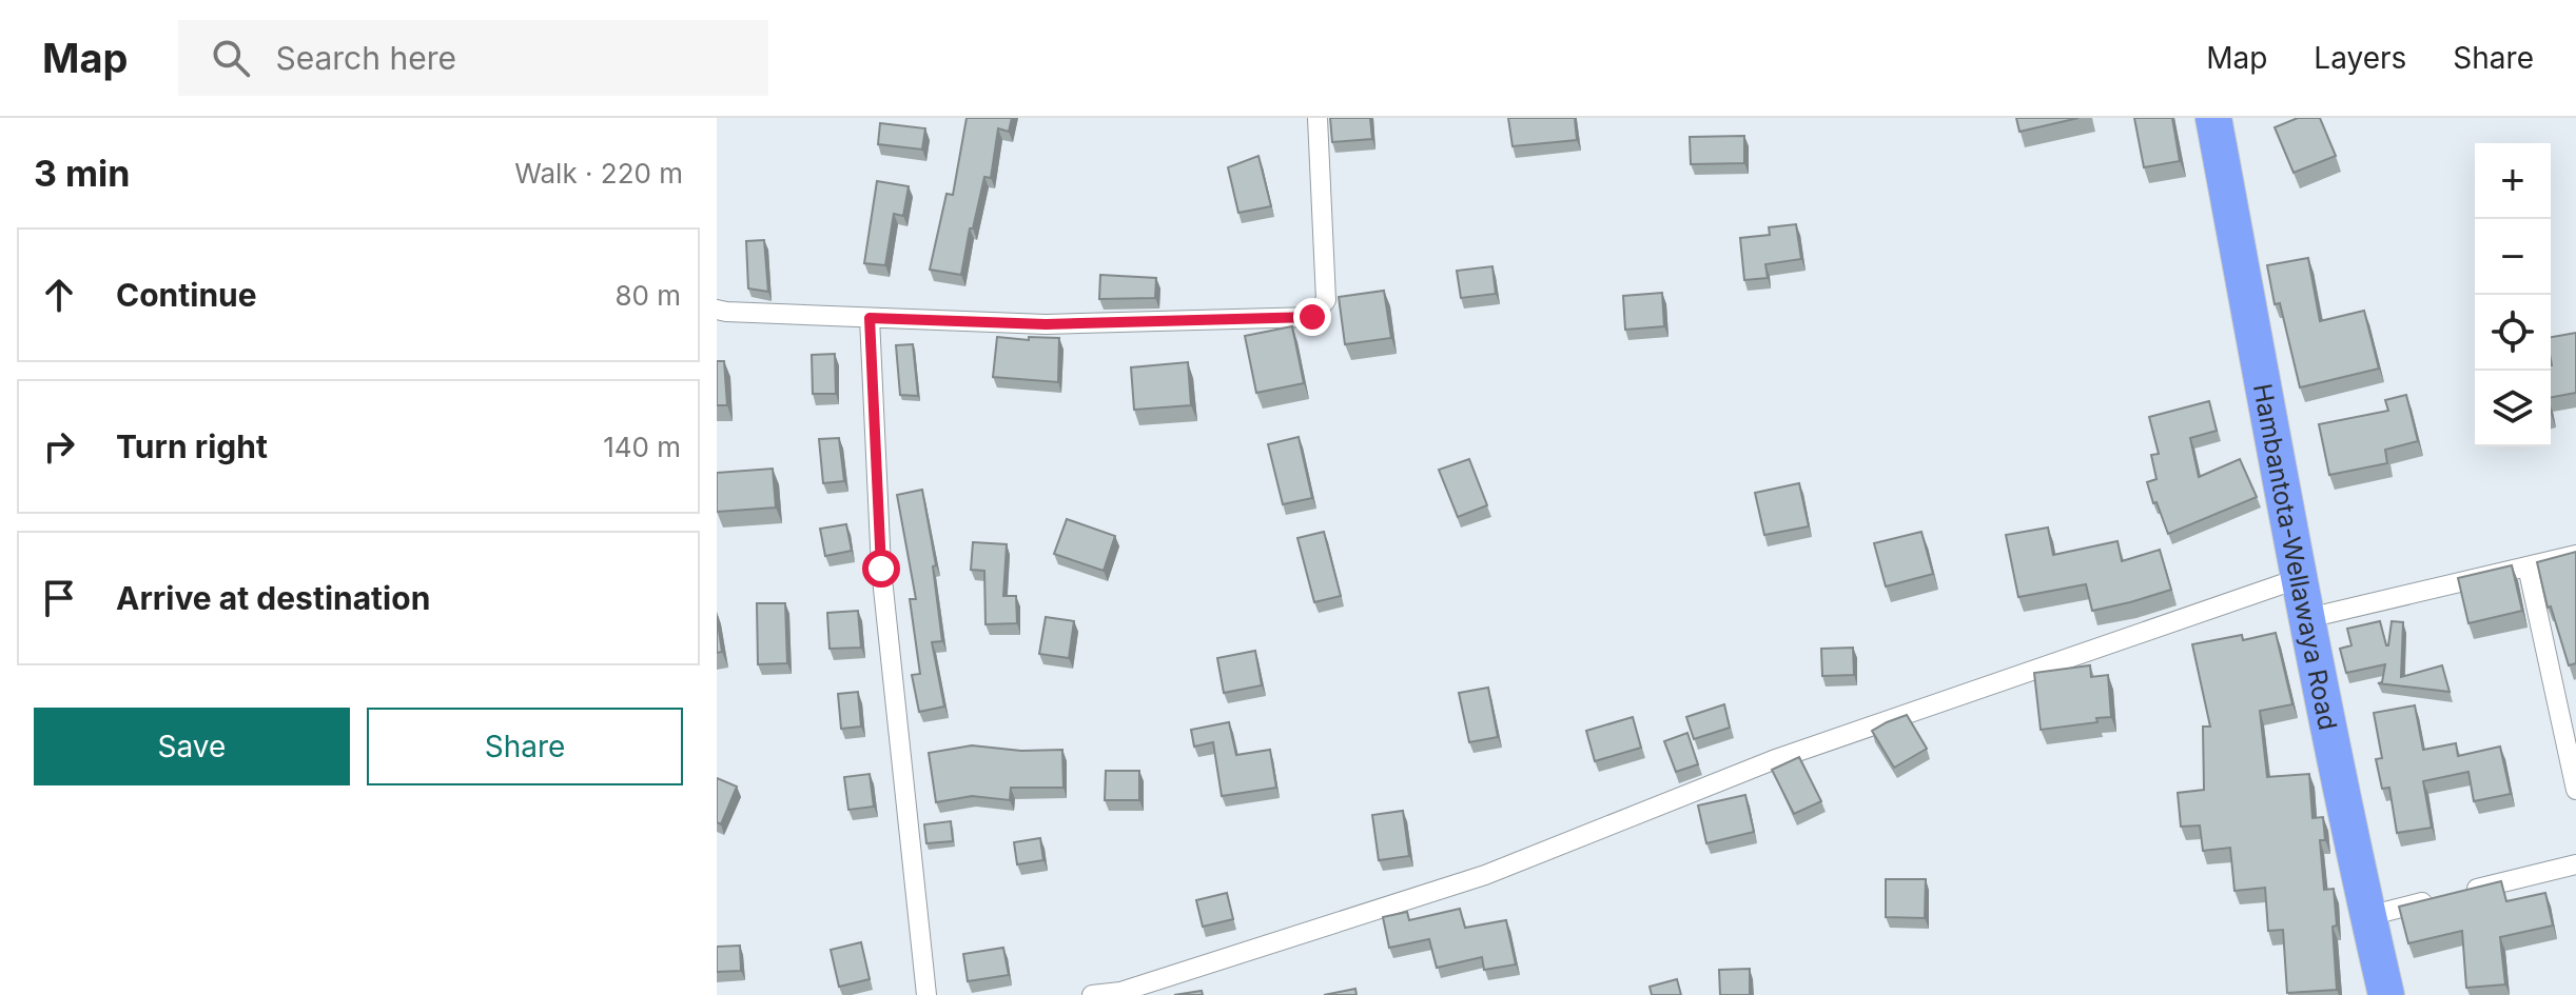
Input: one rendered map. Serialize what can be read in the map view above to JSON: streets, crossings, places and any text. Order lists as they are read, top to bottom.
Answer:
{
  "streets": {
    "highway": ["Hambantota-Wellawaya Road"]
  },
  "page": {
    "header": "Map",
    "search": "Search here",
    "nav": ["Map", "Layers", "Share"],
    "heading": ["3 min", "Walk · 220 m"],
    "map_buttons": ["+", "−"],
    "list": [
      ["Continue", "80 m"],
      ["Turn right", "140 m"],
      "Arrive at destination"
    ],
    "buttons": ["Save", "Share"]
  }
}
